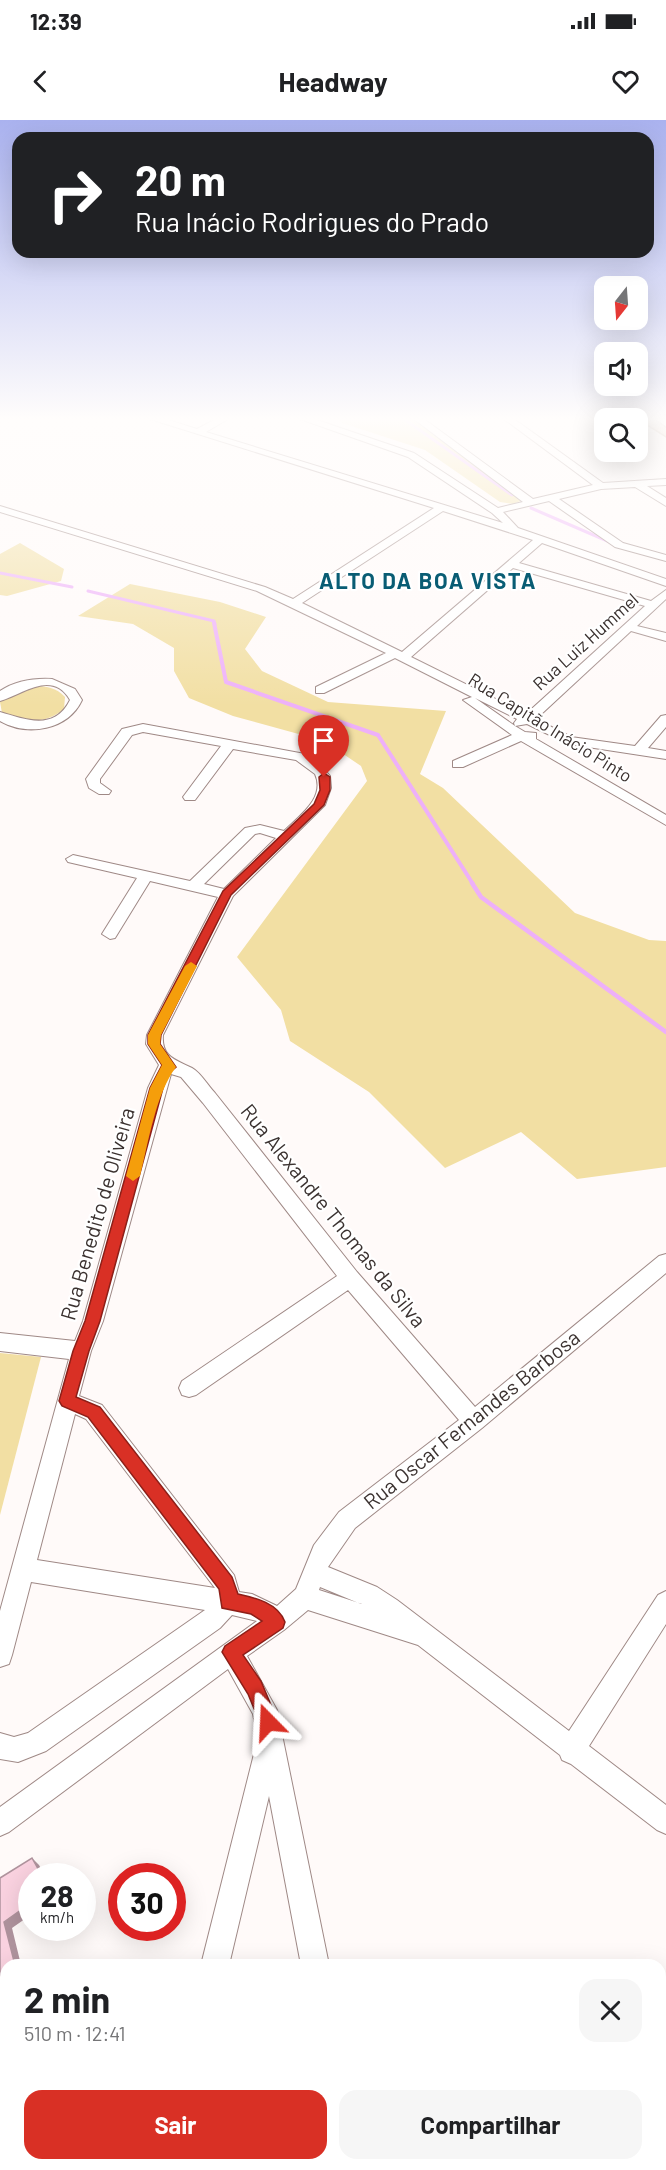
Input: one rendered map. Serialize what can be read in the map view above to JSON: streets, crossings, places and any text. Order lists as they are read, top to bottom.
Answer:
{
  "streets": {
    "street": [
      "Rua Luiz Hummel",
      "Rua Capitão Inácio Pinto",
      "Rua Benedito de Oliveira",
      "Rua Alexandre Thomas da Silva",
      "Rua Oscar Fernandes Barbosa"
    ]
  },
  "crossings": [
    ["Rua Luiz Hummel", "Rua Capitão Inácio Pinto"],
    ["Rua Benedito de Oliveira", "Rua Alexandre Thomas da Silva"],
    ["Rua Alexandre Thomas da Silva", "Rua Oscar Fernandes Barbosa"]
  ],
  "districts": ["ALTO DA BOA VISTA"],
  "north": "bottom",
  "page": {
    "status": "12:39",
    "header": "Headway",
    "turn": ["20 m", "Rua Inácio Rodrigues do Prado"],
    "speed": "28 km/h",
    "limit": "30",
    "heading": ["2 min", "510 m · 12:41"],
    "buttons": ["Sair", "Compartilhar"]
  }
}
